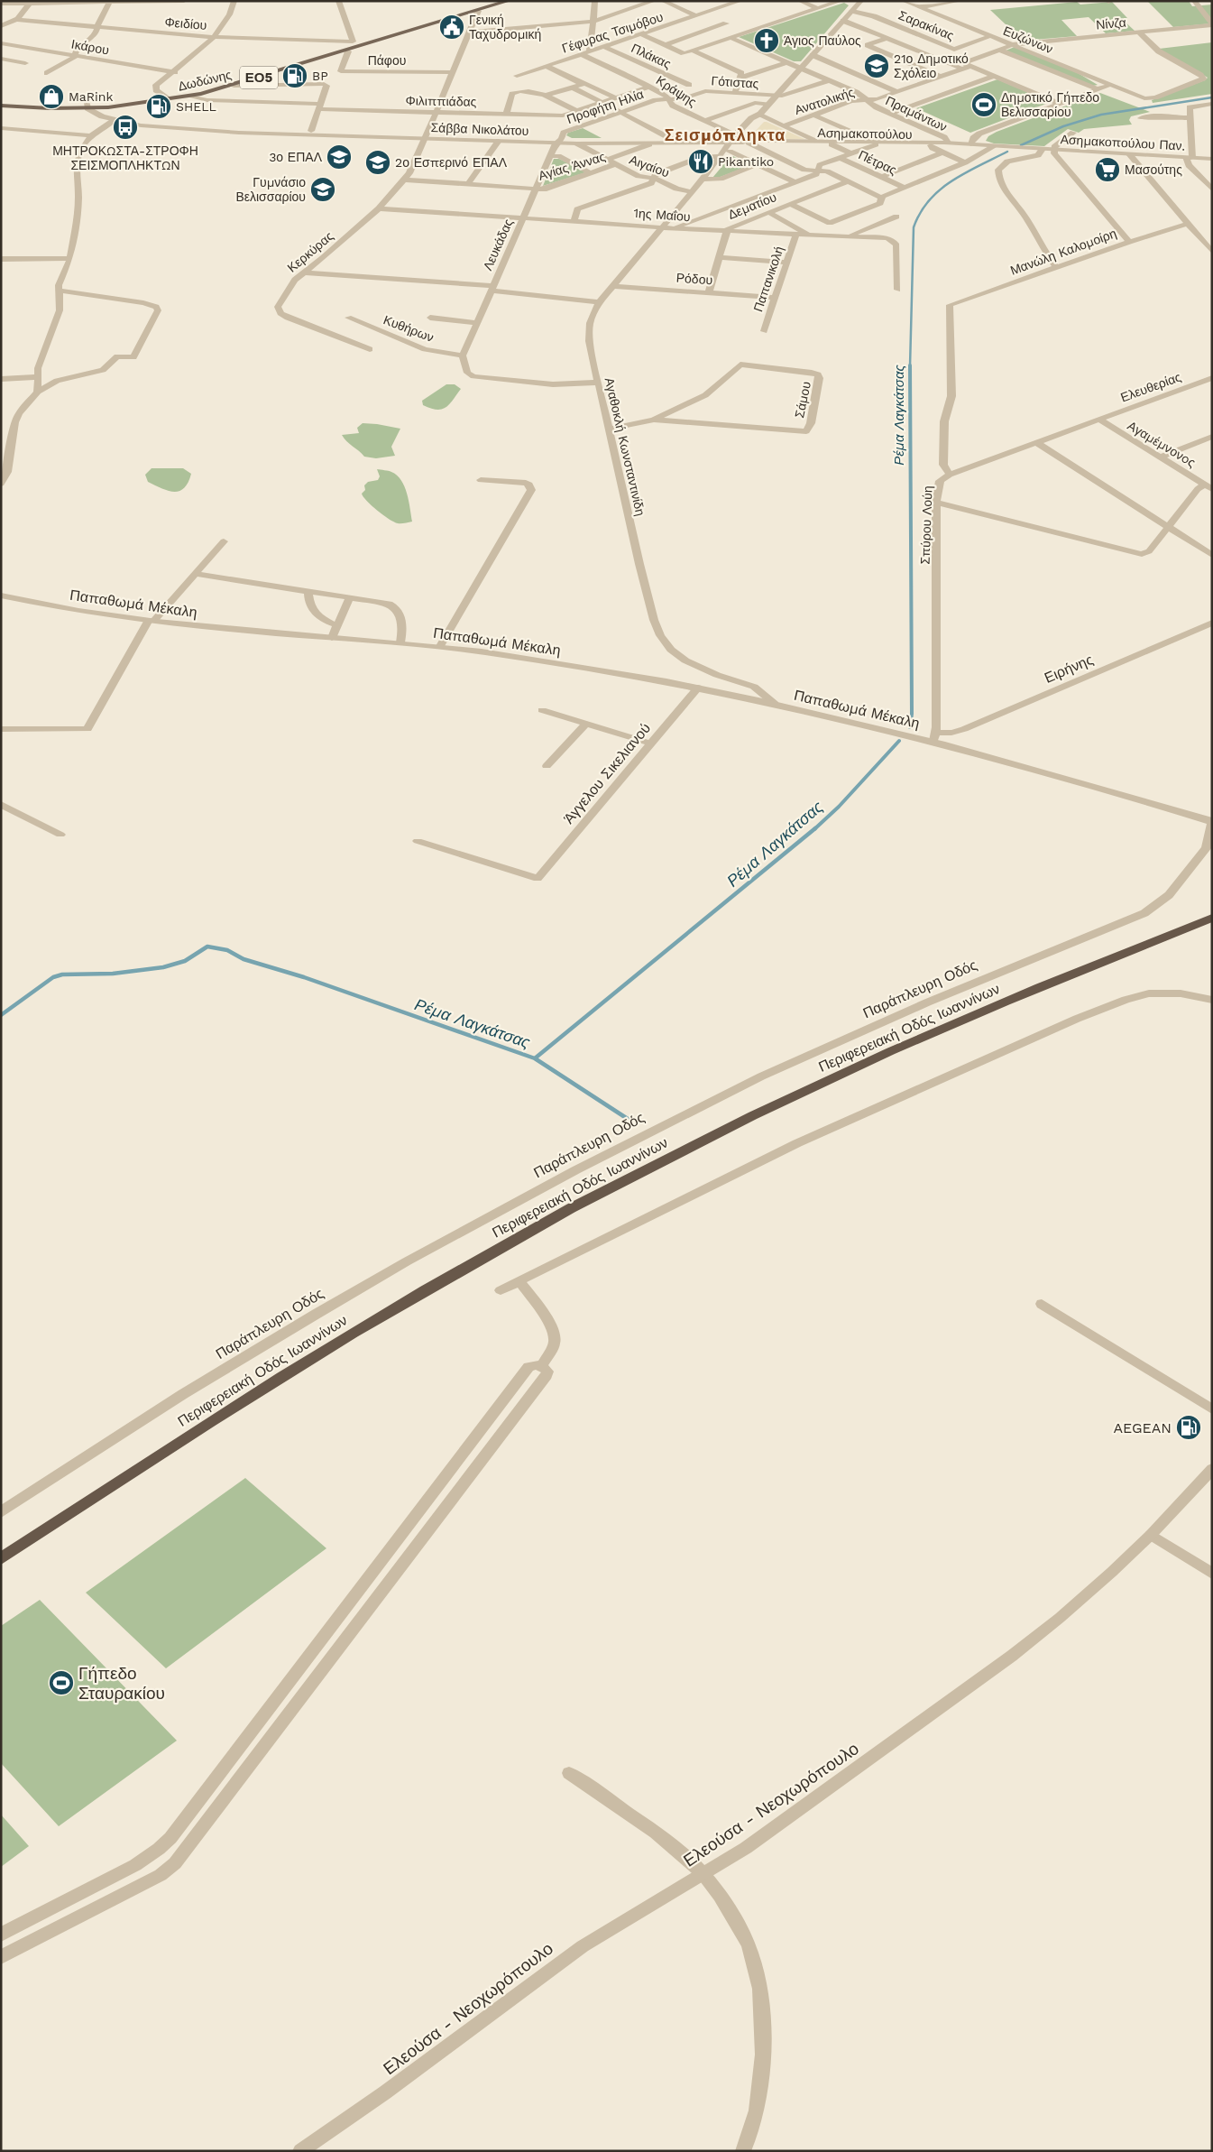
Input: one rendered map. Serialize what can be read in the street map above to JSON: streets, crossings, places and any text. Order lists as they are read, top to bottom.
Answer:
{
  "streets": {
    "highway": ["Περιφερειακή Οδός Ιωαννίνων"],
    "main road": ["ΕΟ5", "Δωδώνης"],
    "street": [
      "Φειδίου",
      "Νίνζα",
      "Σαρακίνας",
      "Γέφυρας Τσιμόβου",
      "Ευζώνων",
      "Ικάρου",
      "Πλάκας",
      "Πάφου",
      "Γότιστας",
      "Κράψης",
      "Φιλιππιάδας",
      "Ανατολικής",
      "Προφήτη Ηλία",
      "Πραμάντων",
      "Σάββα Νικολάτου",
      "Ασημακοπούλου",
      "Ασημακοπούλου Παν.",
      "Πέτρας",
      "Αγίας Άννας",
      "Αιγαίου",
      "Δεματίου",
      "1ης Μαΐου",
      "Λευκάδας",
      "Κερκύρας",
      "Μανώλη Καλομοίρη",
      "Ρόδου",
      "Παπανικολή",
      "Κυθήρων",
      "Ελευθερίας",
      "Σάμου",
      "Αγαμέμνονoς",
      "Αγαθοκλή Κωνσταντινίδη",
      "Σπύρου Λούη",
      "Παπαθωμά Μέκαλη",
      "Ειρήνης",
      "Άγγελου Σικελιανού",
      "Παράπλευρη Οδός",
      "Ελεούσα - Νεοχωρόπουλο"
    ]
  },
  "crossings": [
    ["Φειδίου", "Πάφου"],
    ["Φειδίου", "Δωδώνης"],
    ["Νίνζα", "Ευζώνων"],
    ["Νίνζα", "Ανατολικής"],
    ["Σαρακίνας", "Ευζώνων"],
    ["Γέφυρας Τσιμόβου", "Πλάκας"],
    ["Γέφυρας Τσιμόβου", "Κράψης"],
    ["Ευζώνων", "Ανατολικής"],
    ["Πάφου", "Δωδώνης"],
    ["Πάφου", "Κερκύρας"],
    ["Δωδώνης", "Φιλιππιάδας"],
    ["Δωδώνης", "Σάββα Νικολάτου"],
    ["Δωδώνης", "Κερκύρας"],
    ["Γότιστας", "Κράψης"],
    ["Γότιστας", "Προφήτη Ηλία"],
    ["Κράψης", "Προφήτη Ηλία"],
    ["Κράψης", "Σάββα Νικολάτου"],
    ["Κράψης", "Αγαθοκλή Κωνσταντινίδη"],
    ["Φιλιππιάδας", "Κερκύρας"],
    ["Ανατολικής", "Πραμάντων"],
    ["Προφήτη Ηλία", "Σάββα Νικολάτου"],
    ["Προφήτη Ηλία", "Λευκάδας"],
    ["Πραμάντων", "Ασημακοπούλου"],
    ["Σάββα Νικολάτου", "Αγίας Άννας"],
    ["Σάββα Νικολάτου", "Αιγαίου"],
    ["Σάββα Νικολάτου", "Λευκάδας"],
    ["Σάββα Νικολάτου", "Κερκύρας"],
    ["Σάββα Νικολάτου", "Αγαθοκλή Κωνσταντινίδη"],
    ["Ασημακοπούλου", "Ασημακοπούλου Παν."],
    ["Αγίας Άννας", "Αιγαίου"],
    ["Αγίας Άννας", "Λευκάδας"],
    ["Αγίας Άννας", "Κερκύρας"],
    ["Αιγαίου", "Αγαθοκλή Κωνσταντινίδη"],
    ["Δεματίου", "1ης Μαΐου"],
    ["Δεματίου", "Ρόδου"],
    ["1ης Μαΐου", "Λευκάδας"],
    ["1ης Μαΐου", "Κερκύρας"],
    ["1ης Μαΐου", "Παπανικολή"],
    ["1ης Μαΐου", "Αγαθοκλή Κωνσταντινίδη"],
    ["Λευκάδας", "Κυθήρων"],
    ["Μανώλη Καλομοίρη", "Σπύρου Λούη"],
    ["Ρόδου", "Παπανικολή"],
    ["Ρόδου", "Αγαθοκλή Κωνσταντινίδη"],
    ["Ελευθερίας", "Αγαμέμνονoς"],
    ["Ελευθερίας", "Σπύρου Λούη"],
    ["Σάμου", "Αγαθοκλή Κωνσταντινίδη"],
    ["Αγαμέμνονoς", "Σπύρου Λούη"],
    ["Αγαθοκλή Κωνσταντινίδη", "Παπαθωμά Μέκαλη"],
    ["Σπύρου Λούη", "Παπαθωμά Μέκαλη"],
    ["Σπύρου Λούη", "Ειρήνης"],
    ["Παπαθωμά Μέκαλη", "Ειρήνης"],
    ["Παπαθωμά Μέκαλη", "Άγγελου Σικελιανού"],
    ["Παπαθωμά Μέκαλη", "Παράπλευρη Οδός"]
  ],
  "districts": ["Σεισμόπληκτα"],
  "water": ["Ρέμα Λαγκάτσας"],
  "places": {
    "public building": ["Γενική Ταχυδρομική"],
    "church": ["Άγιος Παύλος"],
    "school or university": [
      "21ο Δημοτικό Σχόλειο",
      "3ο ΕΠΑΛ",
      "2ο Εσπερινό ΕΠΑΛ",
      "Γυμνάσιο Βελισσαρίου"
    ],
    "fuel station": ["BP", "SHELL", "AEGEAN"],
    "shop": ["MaRink"],
    "sports": ["Δημοτικό Γήπεδο Βελισσαρίου", "Γήπεδο Σταυρακίου"],
    "bus stop": ["ΜΗΤΡΟΚΩΣΤΑ-ΣΤΡΟΦΗ ΣΕΙΣΜΟΠΛΗΚΤΩΝ"],
    "restaurant": ["Pikantiko"],
    "supermarket": ["Μασούτης"]
  }
}
